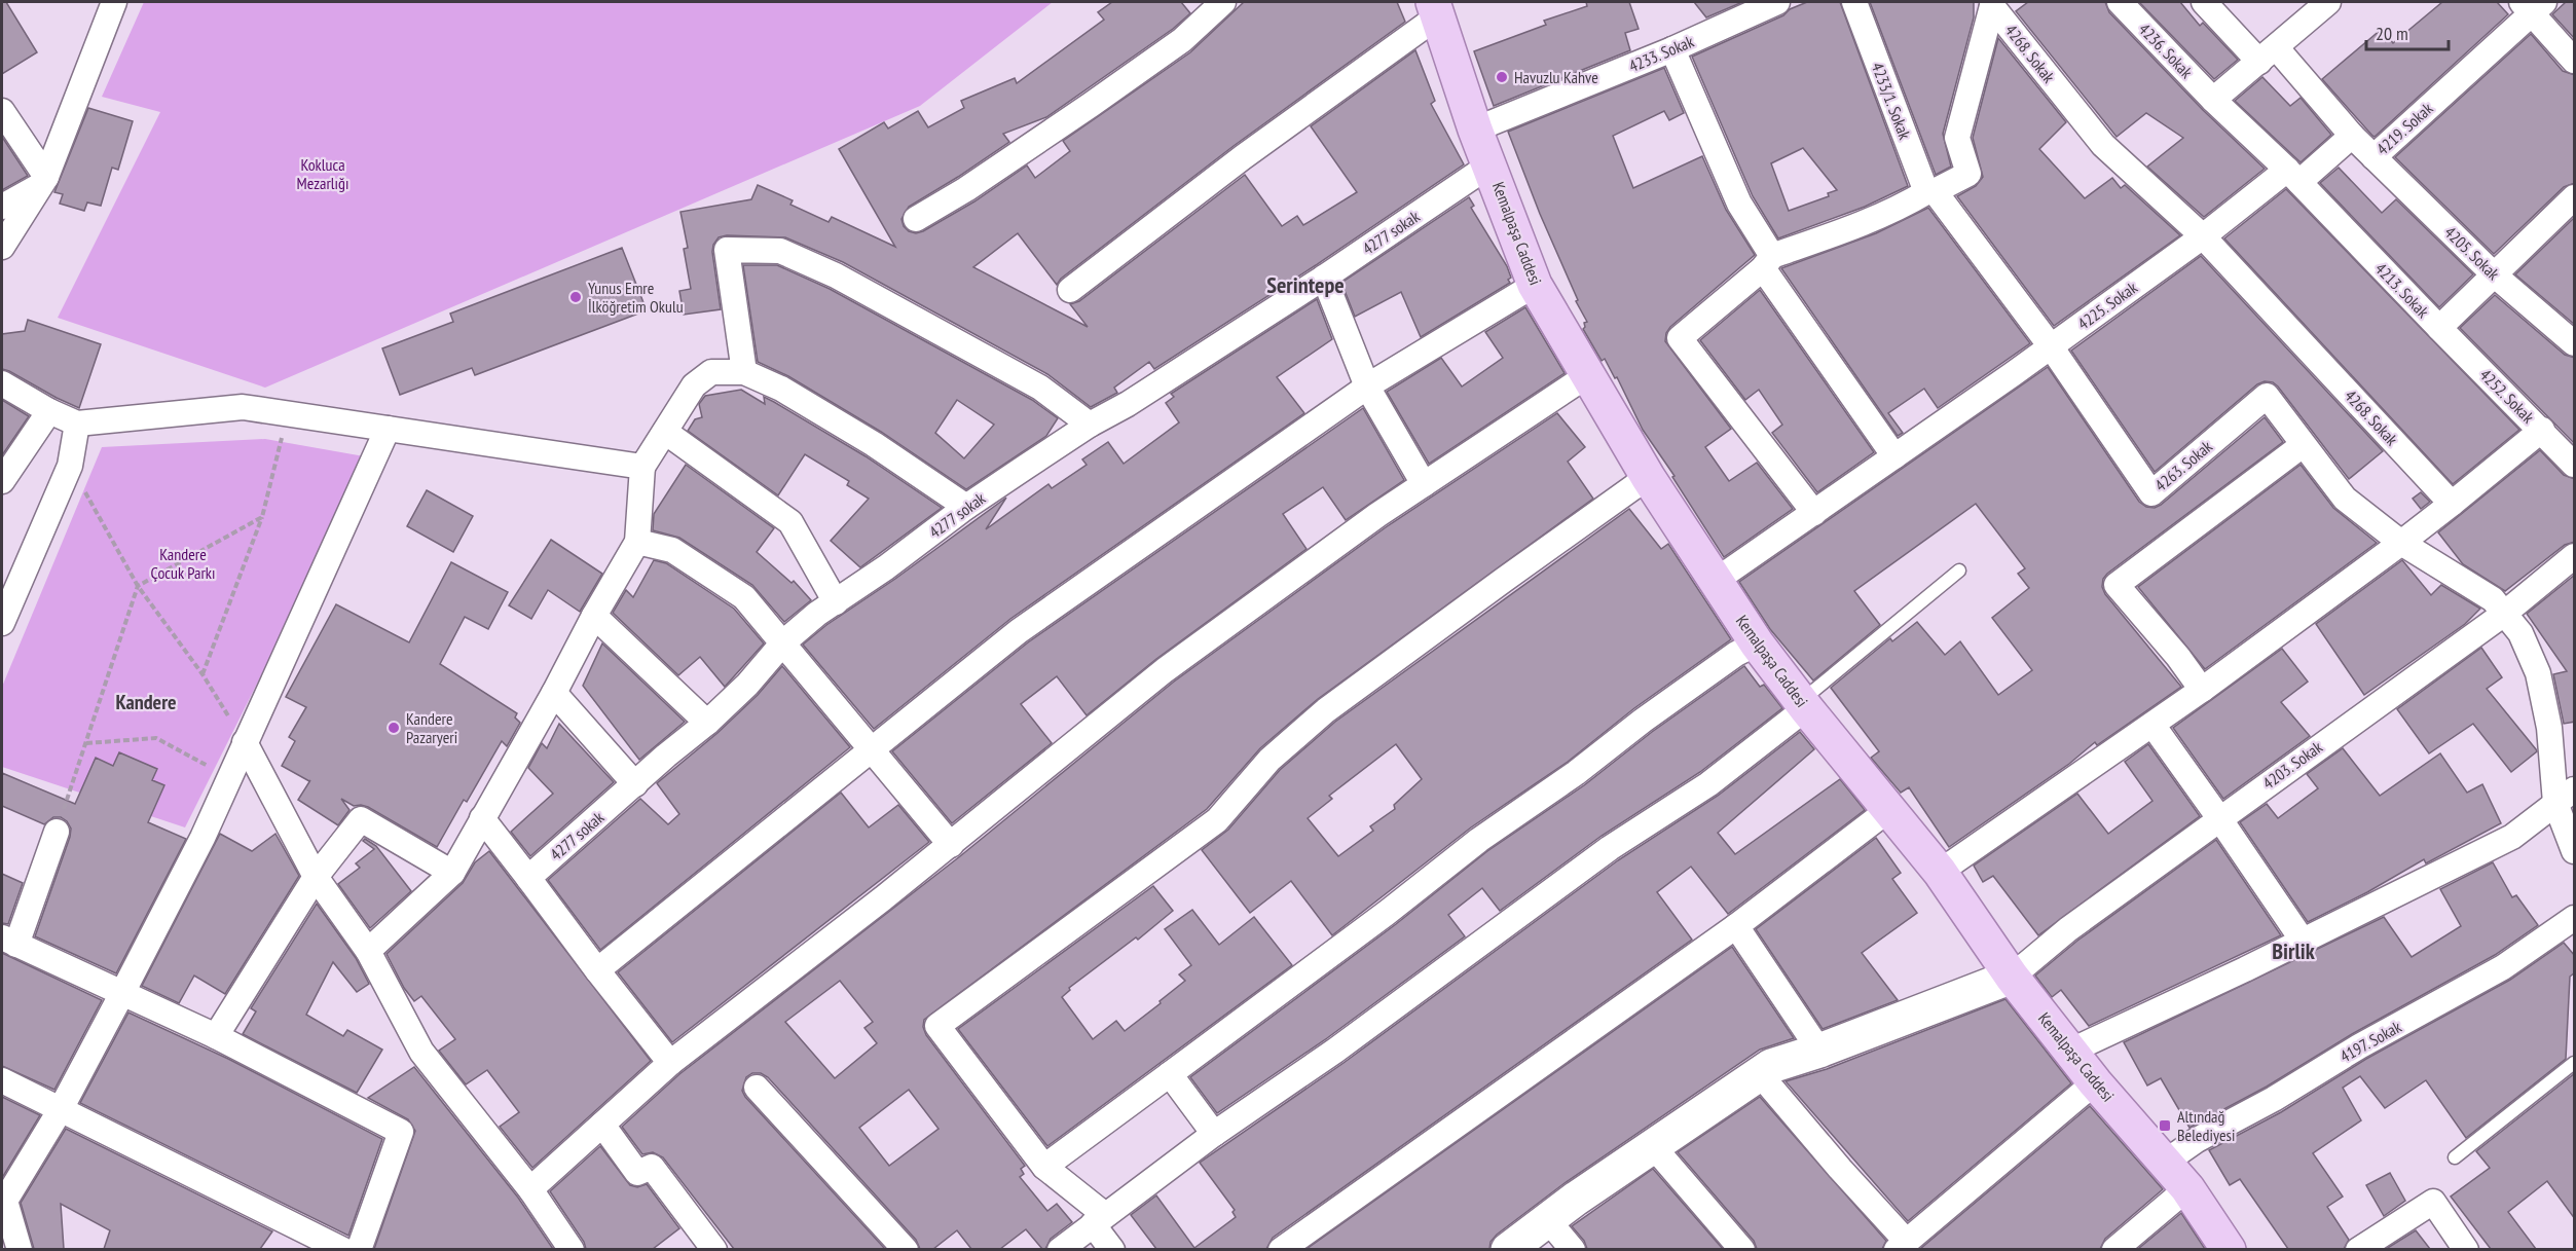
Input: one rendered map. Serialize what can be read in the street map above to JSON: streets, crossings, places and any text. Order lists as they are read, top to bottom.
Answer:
{
  "streets": {
    "main road": ["Kemalpaşa Caddesi"],
    "street": [
      "4236. Sokak",
      "4233. Sokak",
      "4268. Sokak",
      "4233/1. Sokak",
      "4219. Sokak",
      "4277 sokak",
      "4205. Sokak",
      "4213. Sokak",
      "4225. Sokak",
      "4252. Sokak",
      "4263. Sokak",
      "4203. Sokak",
      "4197. Sokak"
    ]
  },
  "crossings": [
    ["4233. Sokak", "Kemalpaşa Caddesi"],
    ["4268. Sokak", "4225. Sokak"],
    ["4233/1. Sokak", "4263. Sokak"],
    ["4219. Sokak", "4205. Sokak"],
    ["4219. Sokak", "4225. Sokak"],
    ["4277 sokak", "Kemalpaşa Caddesi"],
    ["Kemalpaşa Caddesi", "4225. Sokak"],
    ["Kemalpaşa Caddesi", "4203. Sokak"],
    ["Kemalpaşa Caddesi", "4197. Sokak"],
    ["4205. Sokak", "4213. Sokak"],
    ["4213. Sokak", "4225. Sokak"],
    ["4213. Sokak", "4252. Sokak"],
    ["4225. Sokak", "4263. Sokak"]
  ],
  "districts": ["Serintepe", "Kandere", "Birlik"],
  "parks": ["Kokluca Mezarlığı", "Kandere Çocuk Parkı"],
  "places": {
    "other": ["Havuzlu Kahve", "Yunus Emre İlköğretim Okulu", "Kandere Pazaryeri"],
    "transit": ["Altındağ Belediyesi"]
  },
  "scale_bar": "20 m"
}
